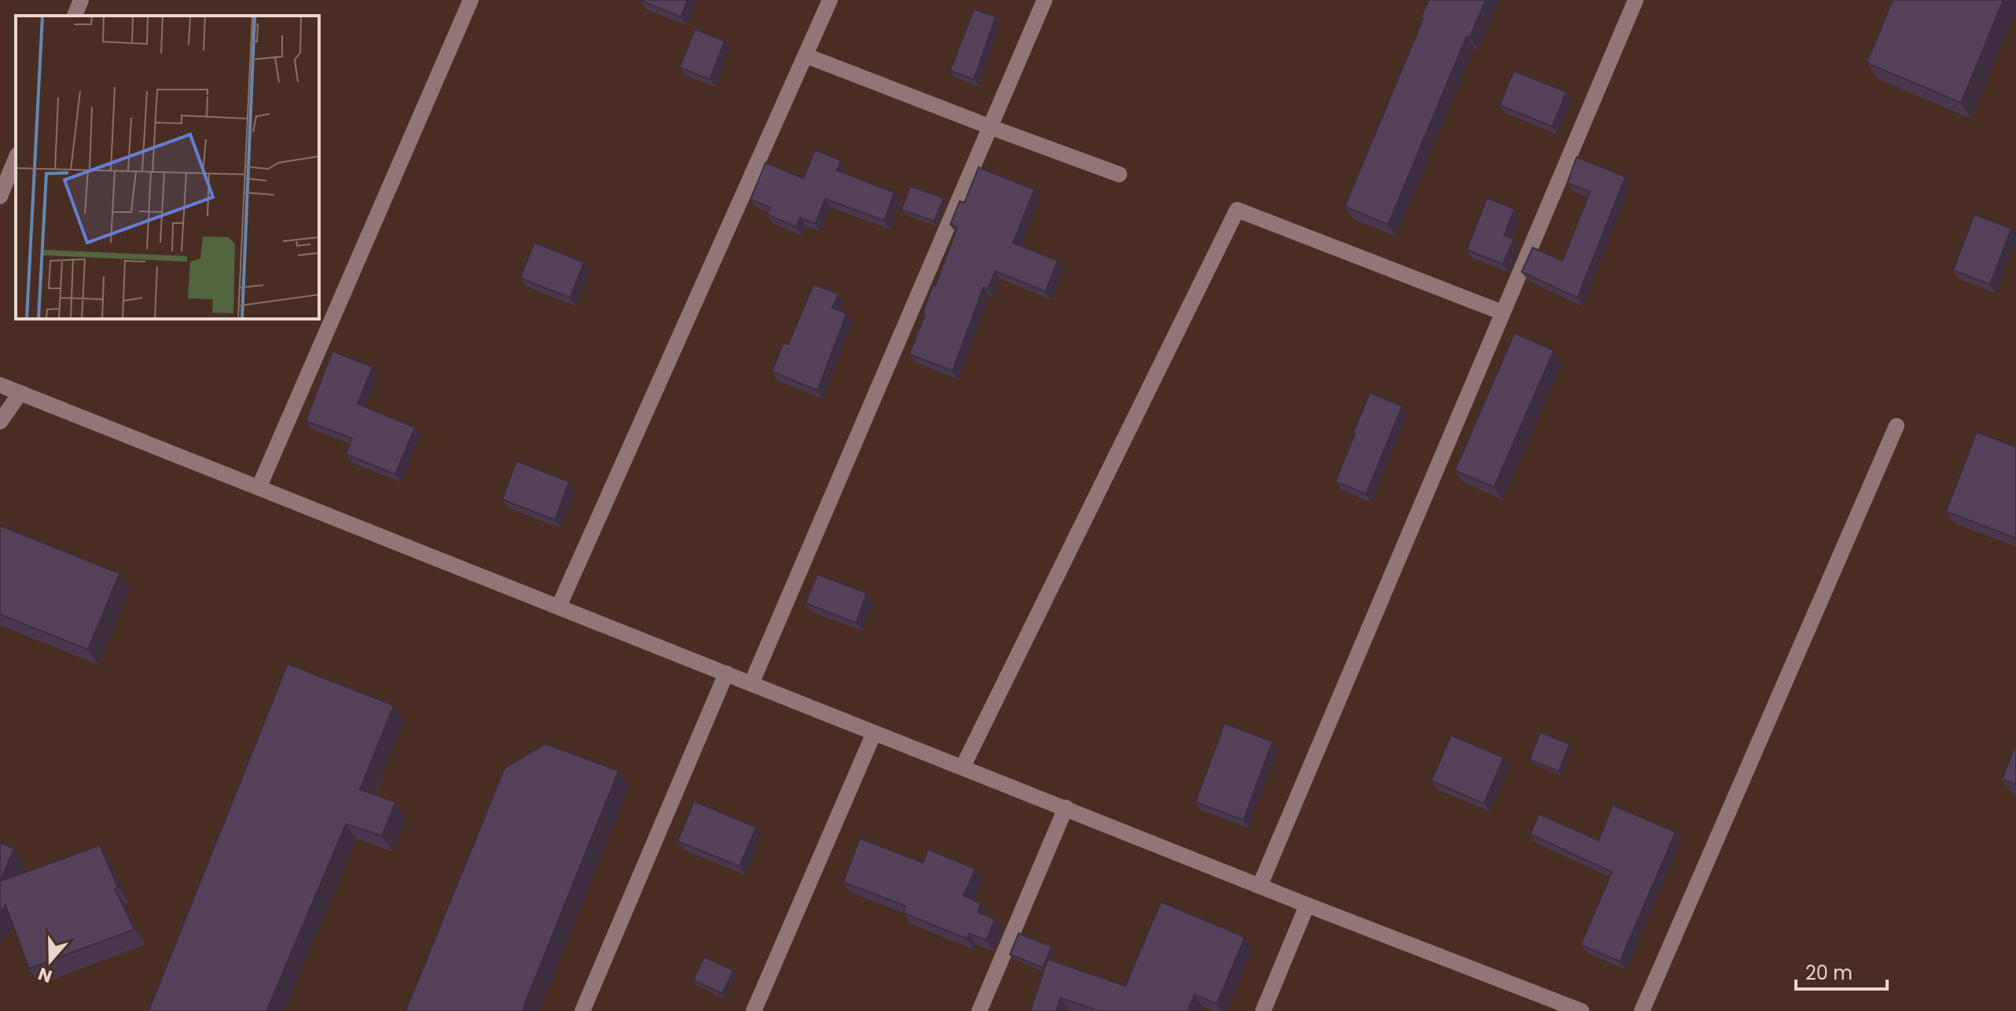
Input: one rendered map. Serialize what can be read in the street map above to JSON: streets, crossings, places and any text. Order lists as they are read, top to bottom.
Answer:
{
  "scale_bar": "20 m",
  "north": "bottom"
}
